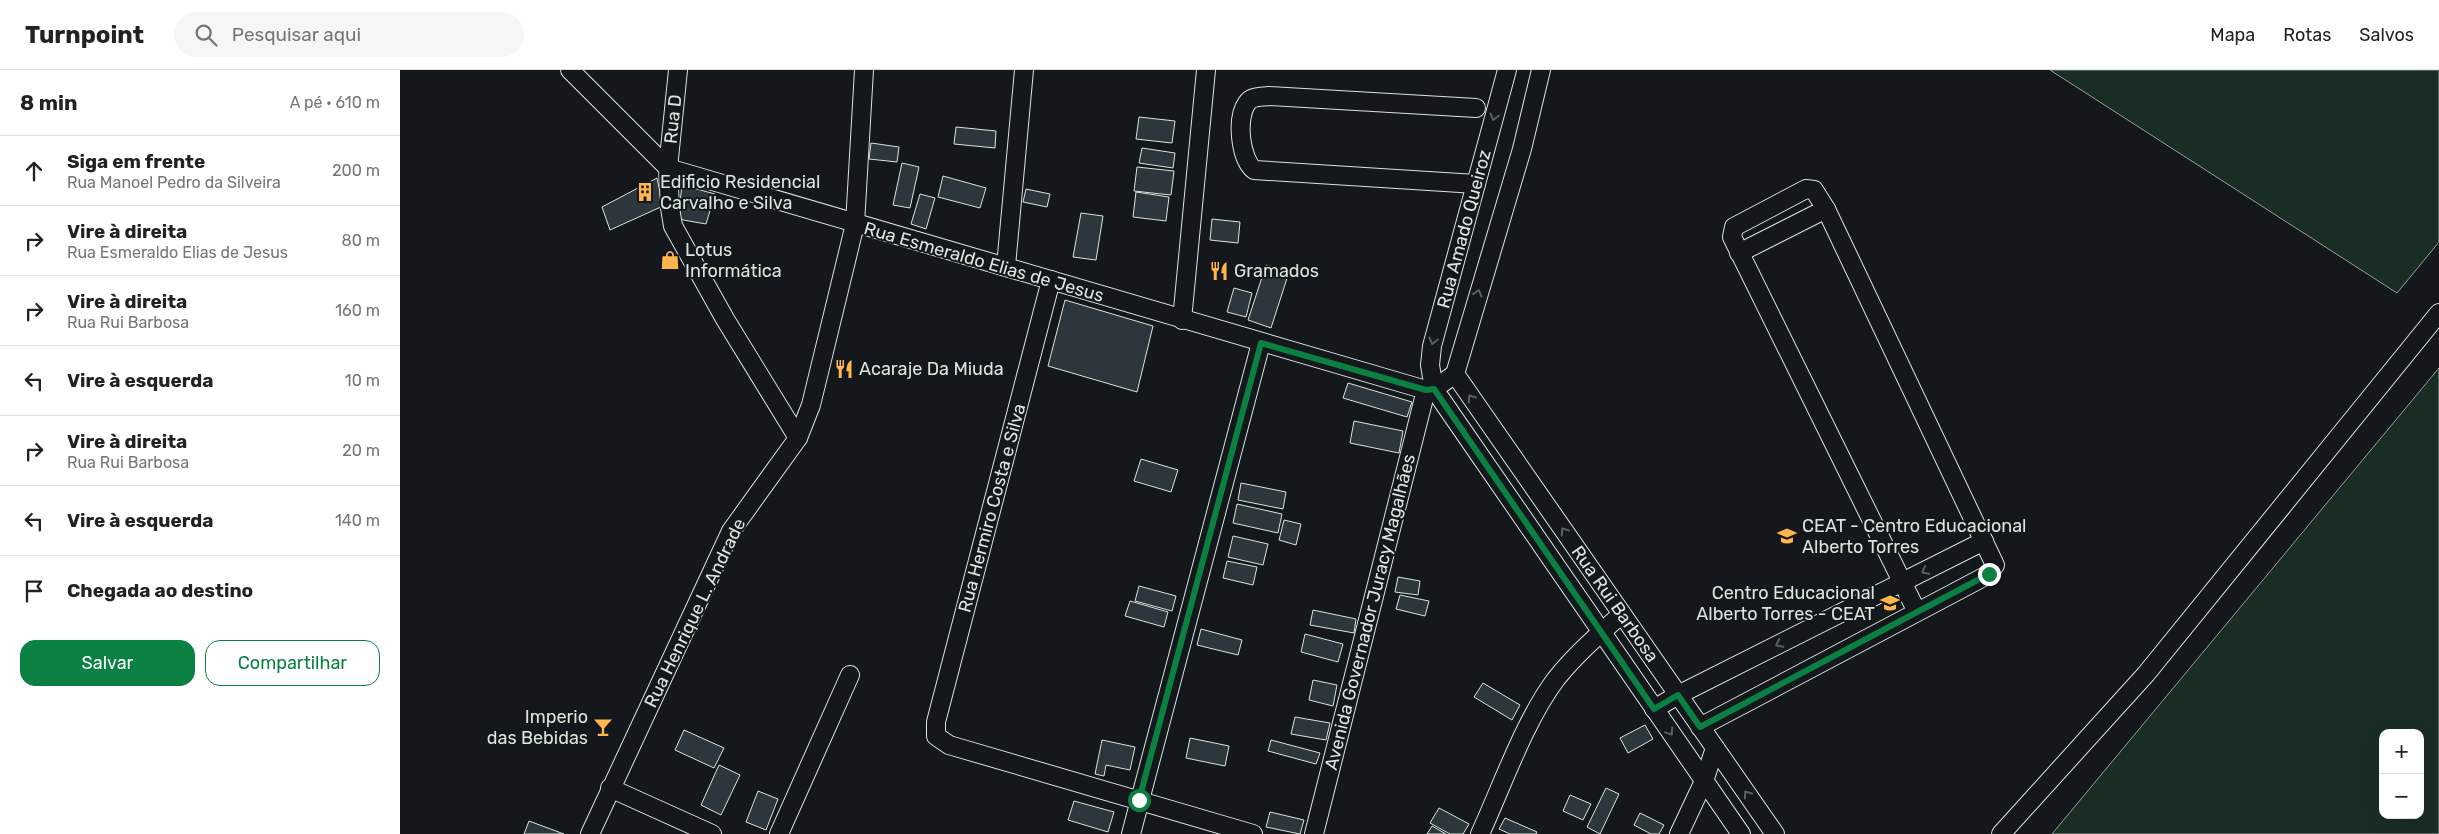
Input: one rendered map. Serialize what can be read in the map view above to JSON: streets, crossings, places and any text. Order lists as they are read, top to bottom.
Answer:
{
  "streets": {
    "street": [
      "Rua D",
      "Rua Amado Queiroz",
      "Rua Esmeraldo Elias de Jesus",
      "Rua Hermiro Costa e Silva",
      "Rua Rui Barbosa",
      "Avenida Governador Juracy Magalhães",
      "Rua Henrique L. Andrade"
    ]
  },
  "crossings": [
    ["Rua D", "Rua Esmeraldo Elias de Jesus"],
    ["Rua D", "Rua Henrique L. Andrade"],
    ["Rua Amado Queiroz", "Rua Esmeraldo Elias de Jesus"],
    ["Rua Amado Queiroz", "Rua Rui Barbosa"],
    ["Rua Amado Queiroz", "Avenida Governador Juracy Magalhães"],
    ["Rua Esmeraldo Elias de Jesus", "Rua Hermiro Costa e Silva"],
    ["Rua Esmeraldo Elias de Jesus", "Rua Rui Barbosa"],
    ["Rua Esmeraldo Elias de Jesus", "Avenida Governador Juracy Magalhães"],
    ["Rua Esmeraldo Elias de Jesus", "Rua Henrique L. Andrade"],
    ["Rua Rui Barbosa", "Avenida Governador Juracy Magalhães"]
  ],
  "places": {
    "building": ["Edificio Residencial Carvalho e Silva"],
    "shop": ["Lotus Informática"],
    "restaurant": ["Gramados", "Acaraje Da Miuda"],
    "school or university": ["CEAT - Centro Educacional Alberto Torres", "Centro Educacional Alberto Torres - CEAT"],
    "bar": ["Imperio das Bebidas"]
  },
  "page": {
    "header": "Turnpoint",
    "search": "Pesquisar aqui",
    "nav": ["Mapa", "Rotas", "Salvos"],
    "heading": ["8 min", "A pé · 610 m"],
    "list": [
      ["Siga em frente", "Rua Manoel Pedro da Silveira", "200 m"],
      ["Vire à direita", "Rua Esmeraldo Elias de Jesus", "80 m"],
      ["Vire à direita", "Rua Rui Barbosa", "160 m"],
      ["Vire à esquerda", "10 m"],
      ["Vire à direita", "Rua Rui Barbosa", "20 m"],
      ["Vire à esquerda", "140 m"],
      "Chegada ao destino"
    ],
    "buttons": ["Salvar", "Compartilhar"],
    "map_buttons": ["+", "−"]
  }
}
